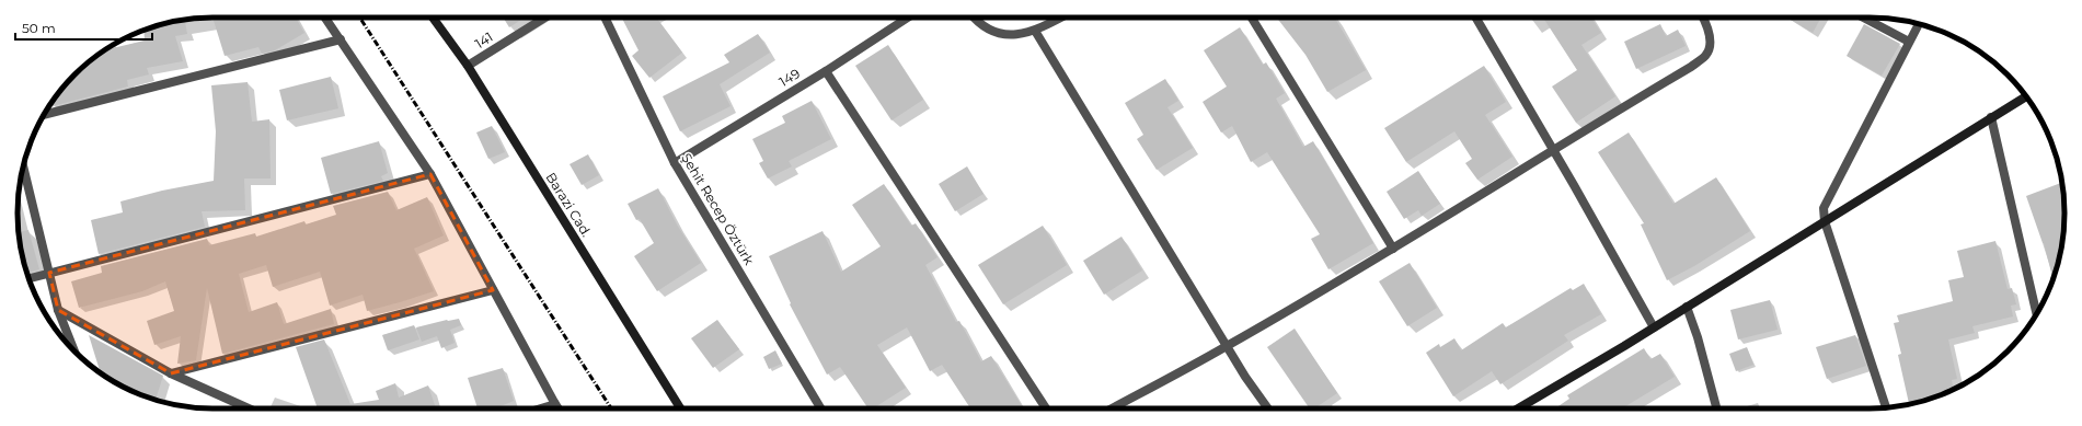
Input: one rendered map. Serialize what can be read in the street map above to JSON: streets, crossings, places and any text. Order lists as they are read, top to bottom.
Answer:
{
  "streets": {
    "street": [
      "141",
      "149",
      "Barazi Cad.",
      "Şehit Recep Öztürk"
    ]
  },
  "crossings": [
    ["141", "Barazi Cad."],
    ["149", "Şehit Recep Öztürk"]
  ],
  "scale_bar": "50 m"
}
